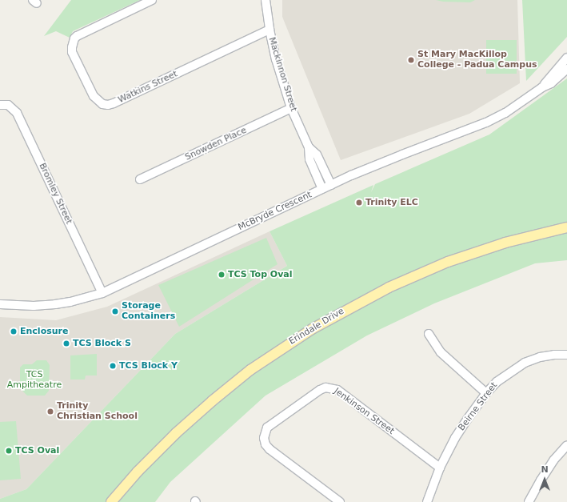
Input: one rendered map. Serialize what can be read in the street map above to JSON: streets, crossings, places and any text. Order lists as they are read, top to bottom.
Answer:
{
  "streets": {
    "main road": ["Erindale Drive"],
    "street": [
      "Mackinnon Street",
      "Watkins Street",
      "Snowden Place",
      "Bromley Street",
      "McBryde Crescent",
      "Beirne Street",
      "Jenkinson Street"
    ]
  },
  "crossings": [
    ["Mackinnon Street", "Watkins Street"],
    ["Mackinnon Street", "Snowden Place"],
    ["Mackinnon Street", "McBryde Crescent"],
    ["Bromley Street", "McBryde Crescent"],
    ["Beirne Street", "Jenkinson Street"]
  ],
  "parks": ["TCS Ampitheatre"],
  "places": [
    "St Mary MacKillop College - Padua Campus",
    "Trinity ELC",
    "TCS Top Oval",
    "Storage Containers",
    "Enclosure",
    "TCS Block S",
    "TCS Block Y",
    "Trinity Christian School",
    "TCS Oval"
  ],
  "north": "top"
}
